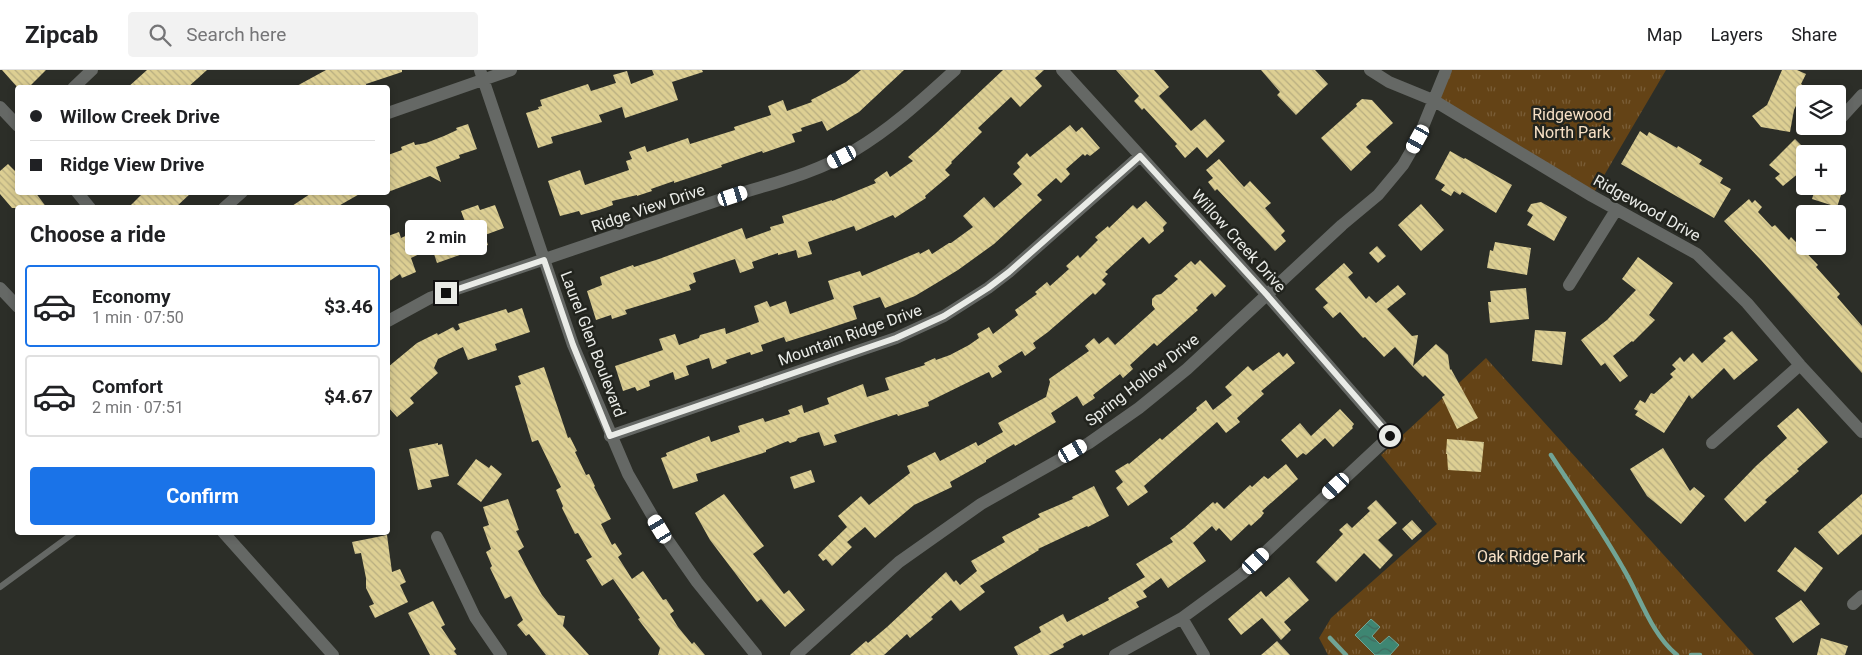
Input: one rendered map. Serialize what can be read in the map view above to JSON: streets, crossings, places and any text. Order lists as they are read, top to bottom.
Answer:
{
  "streets": {
    "street": [
      "Ridge View Drive",
      "Ridgewood Drive",
      "Willow Creek Drive",
      "Mountain Ridge Drive",
      "Laurel Glen Boulevard",
      "Spring Hollow Drive"
    ]
  },
  "crossings": [
    ["Ridge View Drive", "Laurel Glen Boulevard"],
    ["Ridgewood Drive", "Spring Hollow Drive"],
    ["Willow Creek Drive", "Mountain Ridge Drive"],
    ["Willow Creek Drive", "Spring Hollow Drive"],
    ["Mountain Ridge Drive", "Laurel Glen Boulevard"]
  ],
  "parks": ["Ridgewood North Park", "Oak Ridge Park"],
  "page": {
    "header": "Zipcab",
    "search": "Search here",
    "nav": ["Map", "Layers", "Share"],
    "map_buttons": ["+", "−"],
    "banner": ["Willow Creek Drive", "Ridge View Drive"],
    "heading": "Choose a ride",
    "bubble": "2 min",
    "list": [
      {
        "name": "Economy",
        "note": "1 min · 07:50",
        "value": "$3.46"
      },
      {
        "name": "Comfort",
        "note": "2 min · 07:51",
        "value": "$4.67"
      }
    ],
    "buttons": "Confirm"
  }
}
